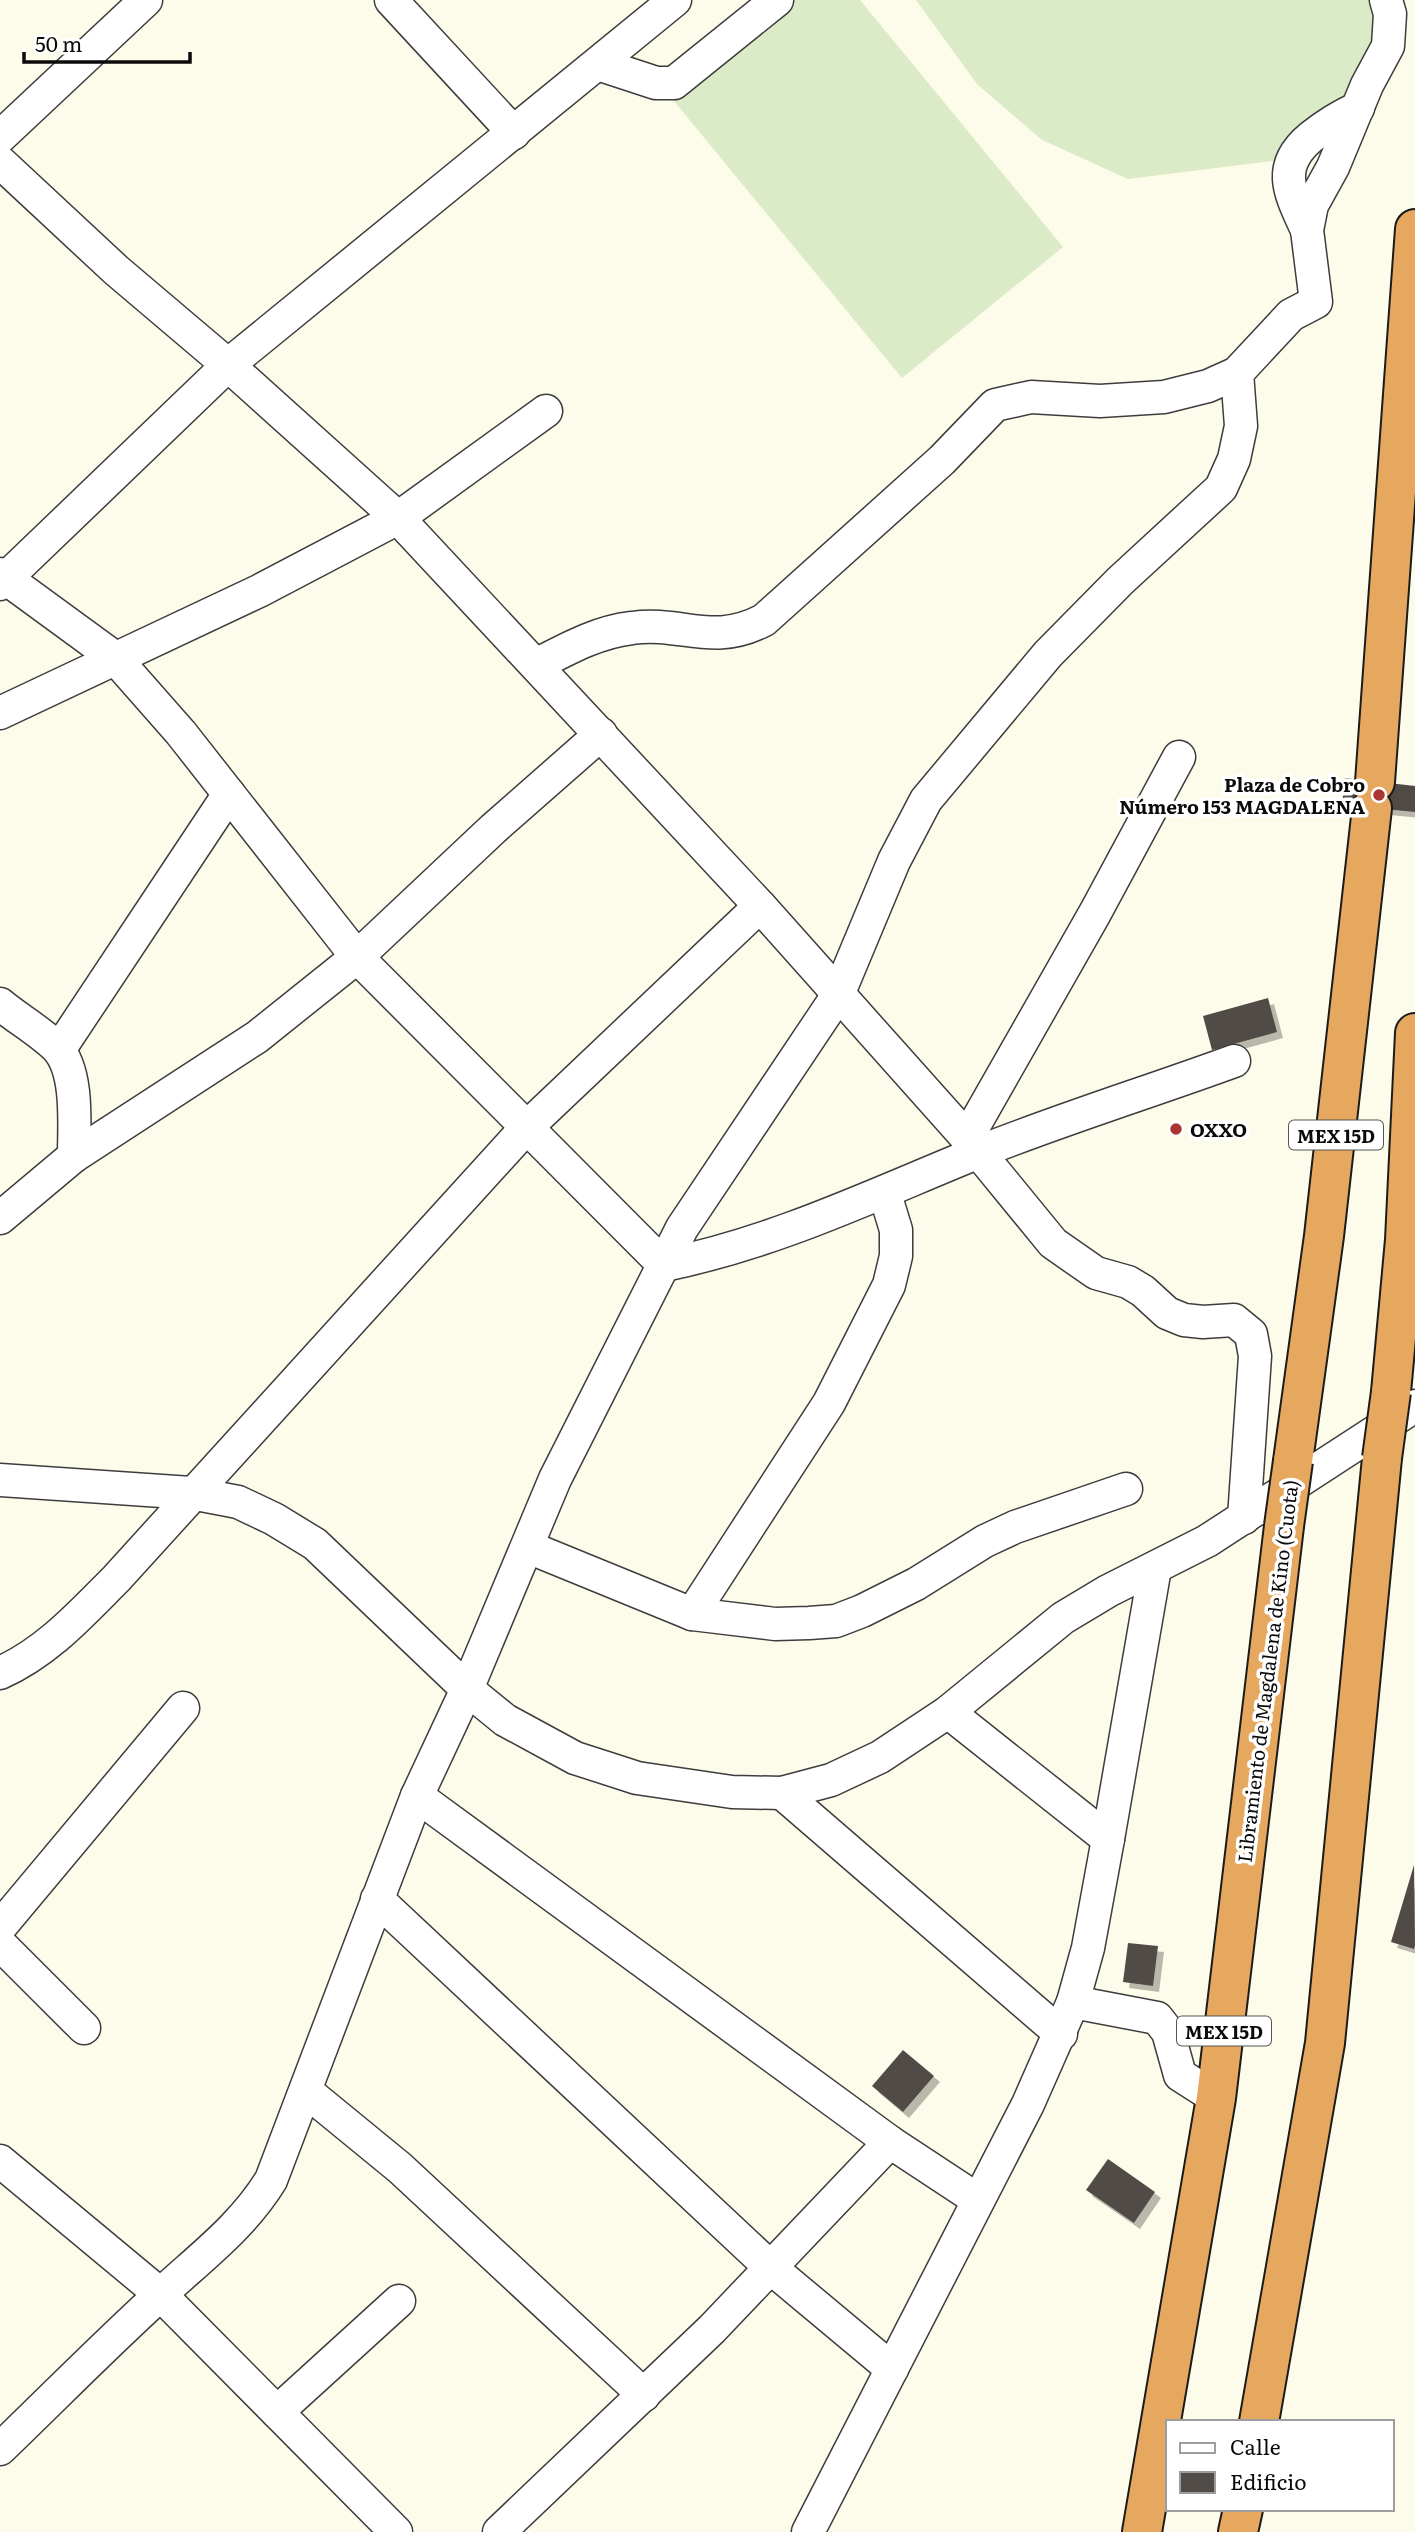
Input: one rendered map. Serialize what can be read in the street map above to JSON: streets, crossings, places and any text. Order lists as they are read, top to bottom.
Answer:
{
  "streets": {
    "highway": ["MEX 15D", "Libramiento de Magdalena de Kino (Cuota)"]
  },
  "places": ["Plaza de Cobro Número 153 MAGDALENA", "OXXO"],
  "legend": ["Calle", "Edificio"],
  "scale_bar": "50 m"
}
